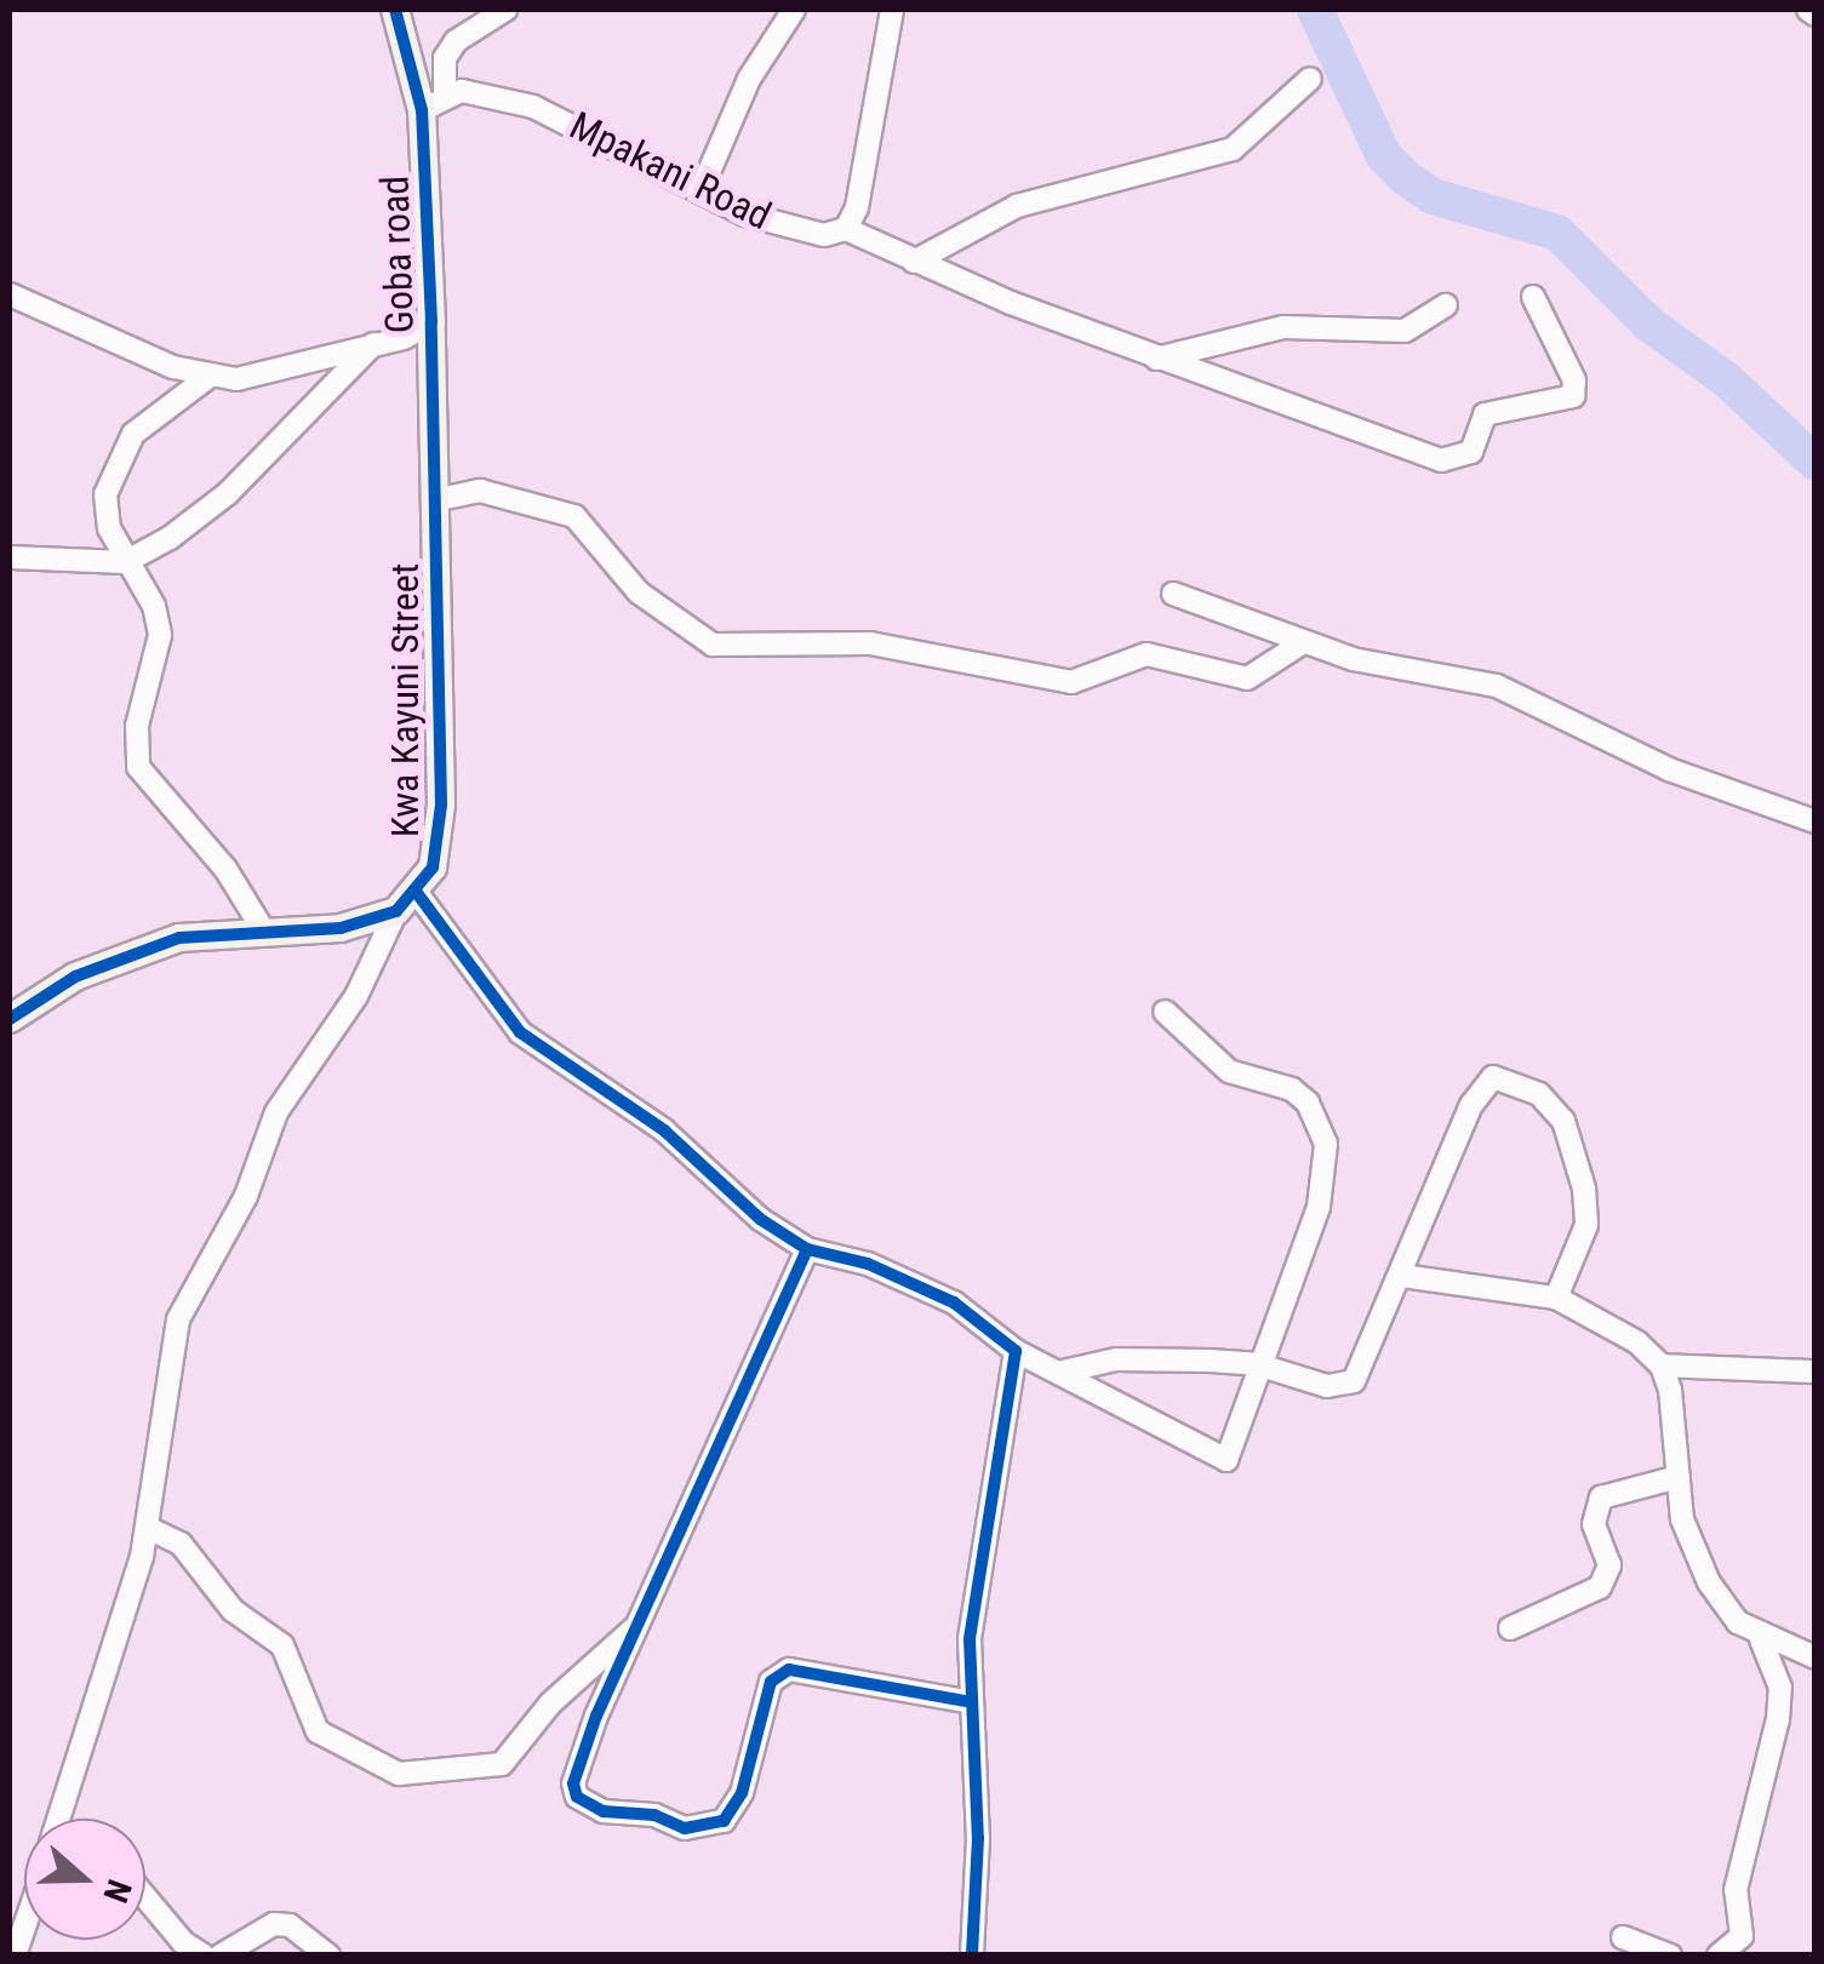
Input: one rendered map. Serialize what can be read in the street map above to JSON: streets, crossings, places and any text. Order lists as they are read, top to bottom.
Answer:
{
  "streets": {
    "street": ["Mpakani Road", "Goba road", "Kwa Kayuni Street"]
  },
  "crossings": [
    ["Mpakani Road", "Goba road"],
    ["Goba road", "Kwa Kayuni Street"]
  ],
  "north": "right"
}
